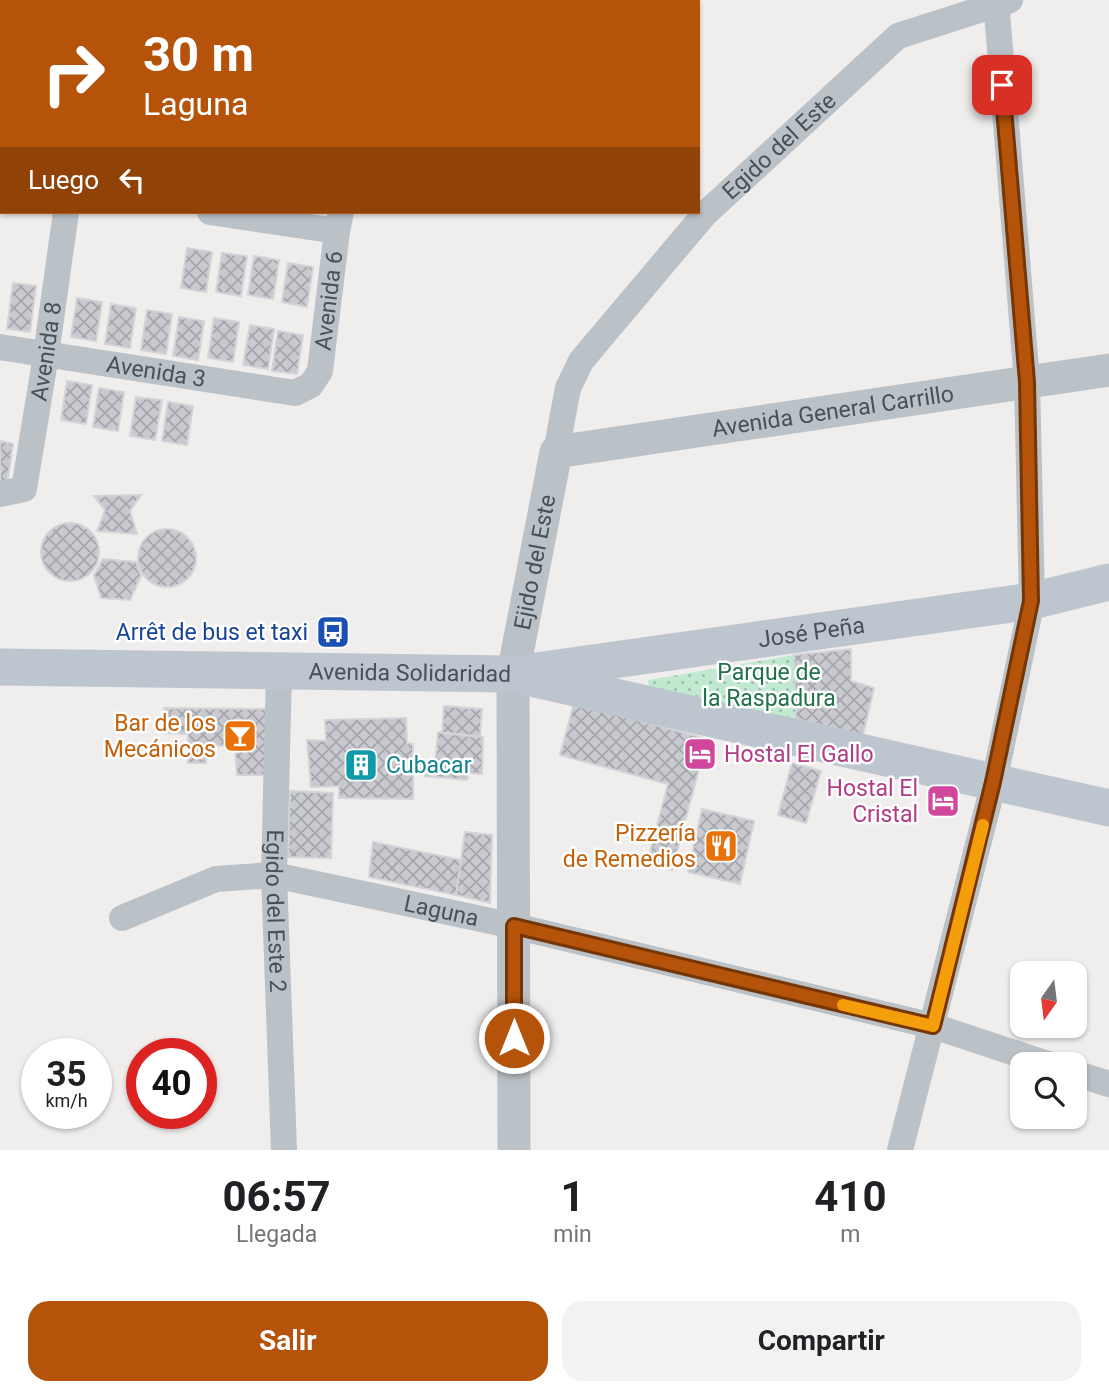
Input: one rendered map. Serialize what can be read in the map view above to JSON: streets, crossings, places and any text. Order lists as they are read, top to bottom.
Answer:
{
  "streets": {
    "main road": ["José Peña", "Avenida Solidaridad"],
    "street": [
      "Egido del Este",
      "Avenida 6",
      "Avenida 8",
      "Avenida 3",
      "Avenida General Carrillo",
      "Ejido del Este",
      "Egido del Este 2",
      "Laguna"
    ]
  },
  "crossings": [
    ["Egido del Este", "Avenida General Carrillo"],
    ["Egido del Este", "Ejido del Este"],
    ["Avenida 6", "Avenida 3"],
    ["Avenida 8", "Avenida 3"],
    ["Avenida General Carrillo", "Ejido del Este"],
    ["Ejido del Este", "José Peña"],
    ["Ejido del Este", "Avenida Solidaridad"],
    ["Ejido del Este", "Laguna"],
    ["José Peña", "Avenida Solidaridad"],
    ["Avenida Solidaridad", "Egido del Este 2"],
    ["Egido del Este 2", "Laguna"]
  ],
  "parks": ["Parque de la Raspadura"],
  "places": {
    "bus stop": ["Arrêt de bus et taxi"],
    "bar": ["Bar de los Mecánicos"],
    "hotel": ["Hostal El Gallo", "Hostal El Cristal"],
    "building": ["Cubacar"],
    "restaurant": ["Pizzería de Remedios"]
  },
  "north": "bottom",
  "page": {
    "turn": ["30 m", "Laguna"],
    "then": "Luego",
    "speed": "35 km/h",
    "limit": "40",
    "eta": [
      "06:57",
      "Llegada",
      "1",
      "min",
      "410",
      "m"
    ],
    "buttons": ["Salir", "Compartir"]
  }
}
